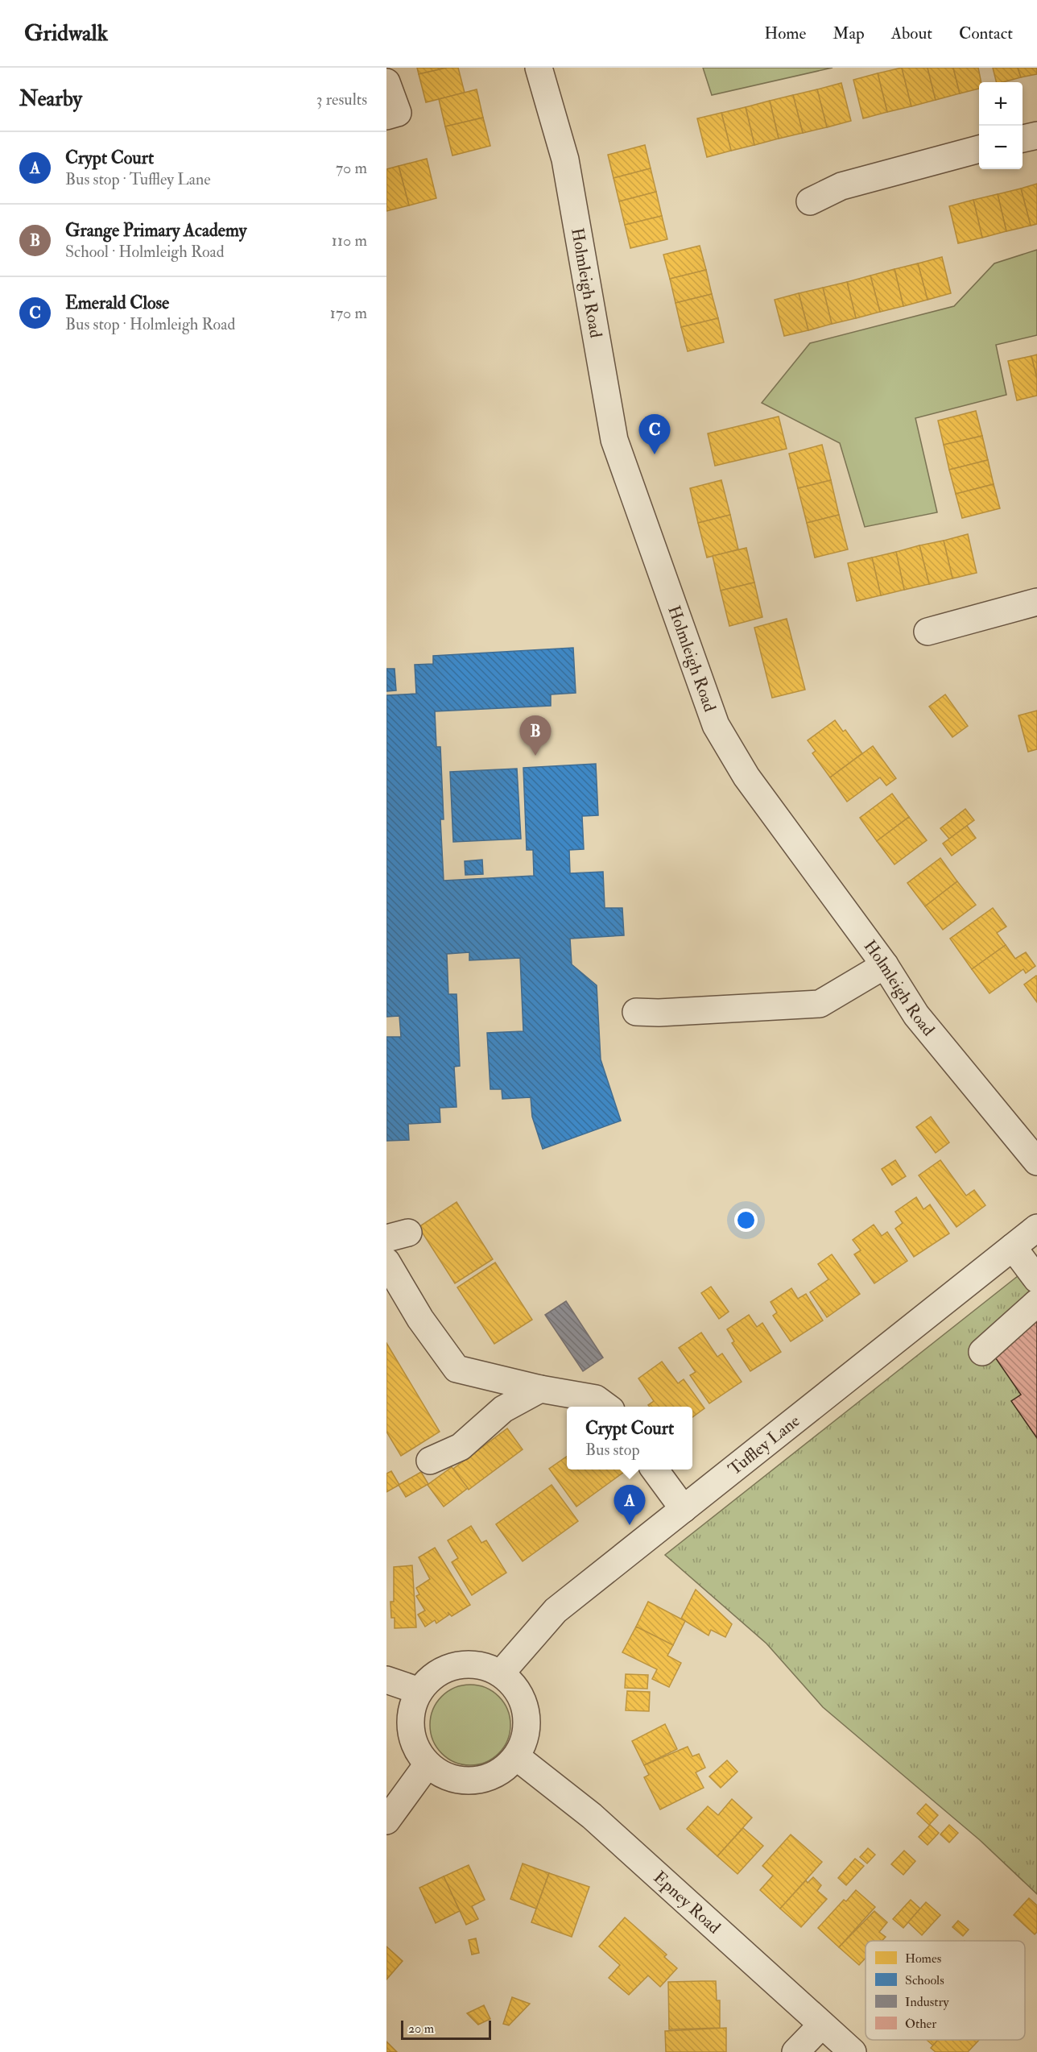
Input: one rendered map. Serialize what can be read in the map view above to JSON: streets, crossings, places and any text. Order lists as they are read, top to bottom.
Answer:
{
  "streets": {
    "street": ["Holmleigh Road", "Tuffley Lane", "Epney Road"]
  },
  "crossings": [
    ["Tuffley Lane", "Epney Road"]
  ],
  "legend": [
    "Homes",
    "Schools",
    "Industry",
    "Other"
  ],
  "scale_bar": "20 m",
  "page": {
    "header": "Gridwalk",
    "nav": [
      "Home",
      "Map",
      "About",
      "Contact"
    ],
    "heading": ["Nearby", "3 results"],
    "map_buttons": ["+", "−"],
    "list": [
      {
        "mark": "A",
        "name": "Crypt Court",
        "note": "Bus stop · Tuffley Lane",
        "value": "70 m"
      },
      {
        "mark": "B",
        "name": "Grange Primary Academy",
        "note": "School · Holmleigh Road",
        "value": "110 m"
      },
      {
        "mark": "C",
        "name": "Emerald Close",
        "note": "Bus stop · Holmleigh Road",
        "value": "170 m"
      }
    ],
    "pins": ["C", "B", "A"],
    "popup": ["Crypt Court", "Bus stop"],
    "scale": "20 m"
  }
}
